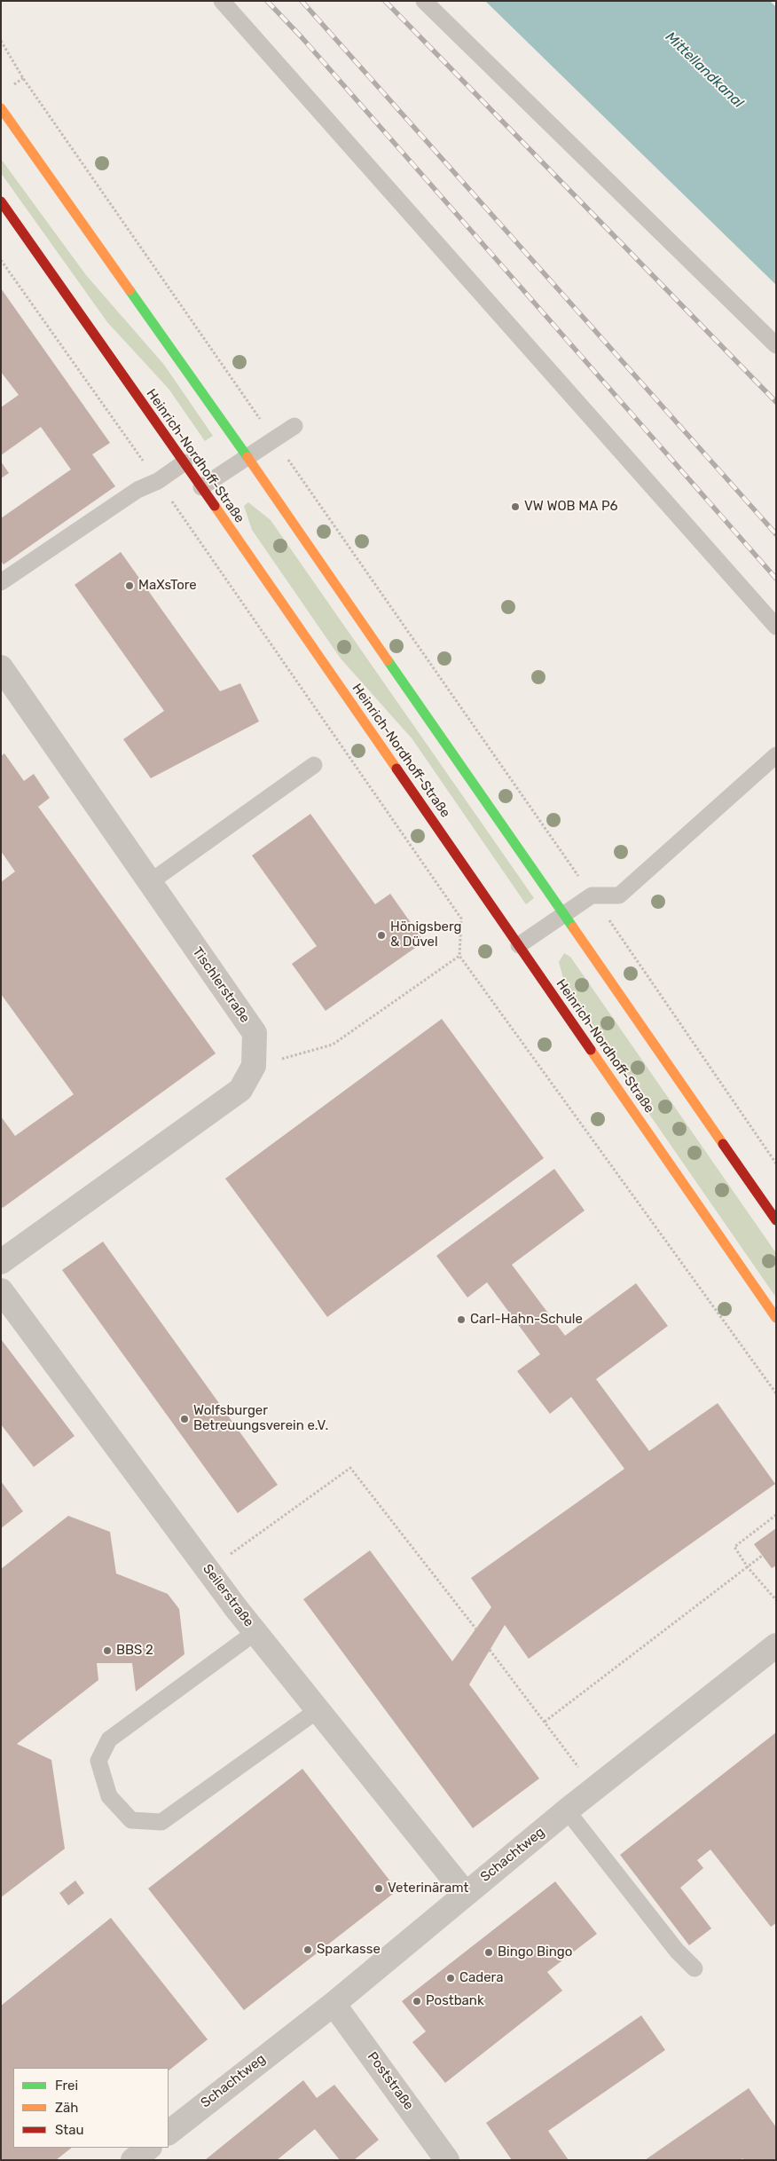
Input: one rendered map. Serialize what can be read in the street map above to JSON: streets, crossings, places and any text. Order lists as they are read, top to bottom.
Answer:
{
  "streets": {
    "main road": ["Heinrich-Nordhoff-Straße"],
    "street": [
      "Tischlerstraße",
      "Seilerstraße",
      "Schachtweg",
      "Poststraße"
    ]
  },
  "crossings": [
    ["Seilerstraße", "Schachtweg"],
    ["Schachtweg", "Poststraße"]
  ],
  "water": ["Mittellandkanal"],
  "places": [
    "VW WOB MA P6",
    "MaXsTore",
    "Hönigsberg & Düvel",
    "Carl-Hahn-Schule",
    "Wolfsburger Betreuungsverein e.V.",
    "BBS 2",
    "Veterinäramt",
    "Sparkasse",
    "Bingo Bingo",
    "Cadera",
    "Postbank"
  ],
  "legend": ["Frei", "Zäh", "Stau"]
}
